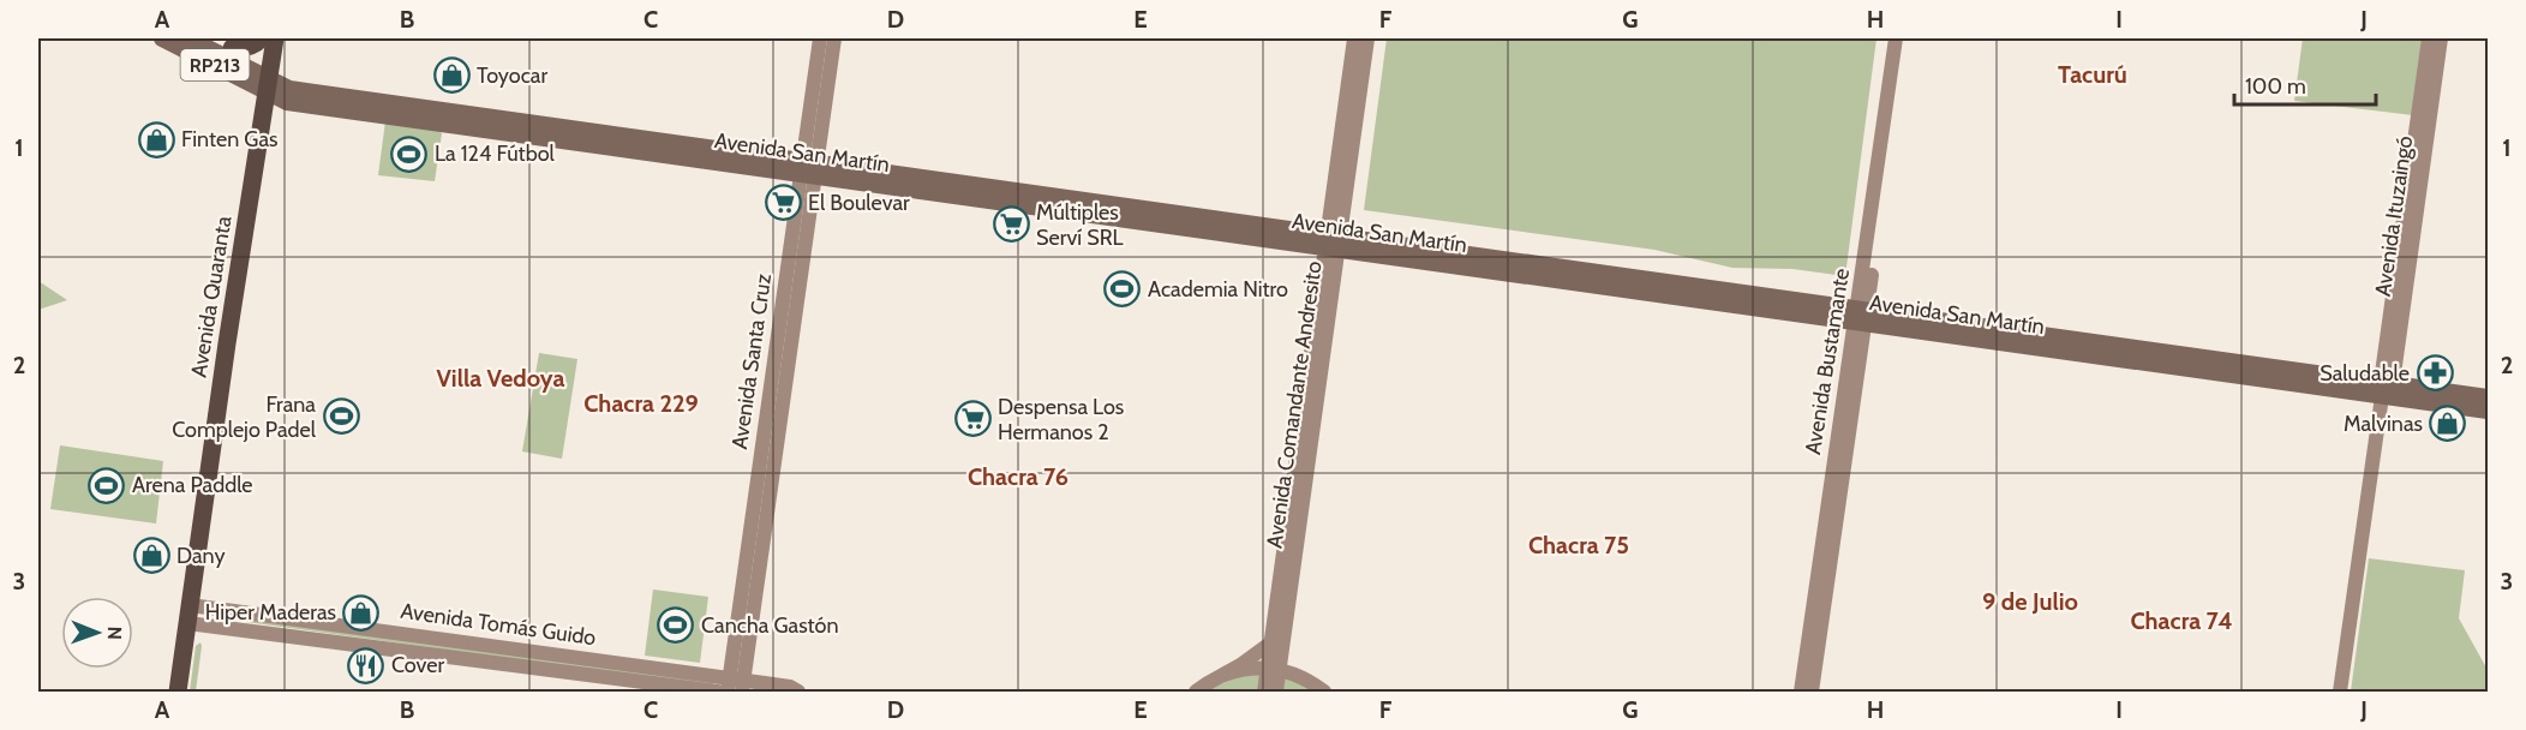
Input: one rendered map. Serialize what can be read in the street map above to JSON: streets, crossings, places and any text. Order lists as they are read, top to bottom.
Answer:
{
  "streets": {
    "highway": ["Avenida Quaranta"],
    "main road": [
      "RP213",
      "Avenida San Martín",
      "Avenida Ituzaingó",
      "Avenida Santa Cruz",
      "Avenida Bustamante",
      "Avenida Comandante Andresito",
      "Avenida Tomás Guido"
    ]
  },
  "crossings": [
    ["RP213", "Avenida San Martín"],
    ["RP213", "Avenida Quaranta"],
    ["Avenida San Martín", "Avenida Ituzaingó"],
    ["Avenida San Martín", "Avenida Quaranta"],
    ["Avenida San Martín", "Avenida Santa Cruz"],
    ["Avenida San Martín", "Avenida Bustamante"],
    ["Avenida San Martín", "Avenida Comandante Andresito"],
    ["Avenida Quaranta", "Avenida Tomás Guido"],
    ["Avenida Santa Cruz", "Avenida Tomás Guido"]
  ],
  "districts": [
    "Tacurú",
    "Villa Vedoya",
    "Chacra 229",
    "Chacra 76",
    "Chacra 75",
    "9 de Julio",
    "Chacra 74"
  ],
  "places": {
    "shop": [
      "Toyocar",
      "Finten Gas",
      "Malvinas",
      "Dany",
      "Hiper Maderas"
    ],
    "sports": [
      "La 124 Fútbol",
      "Academia Nitro",
      "Frana Complejo Padel",
      "Arena Paddle",
      "Cancha Gastón"
    ],
    "supermarket": ["El Boulevar", "Múltiples Serví SRL", "Despensa Los Hermanos 2"],
    "pharmacy": ["Saludable"],
    "restaurant": ["Cover"]
  },
  "scale_bar": "100 m",
  "north": "right",
  "grid": {
    "columns": [
      "A",
      "B",
      "C",
      "D",
      "E",
      "F",
      "G",
      "H",
      "I",
      "J"
    ],
    "rows": ["1", "2", "3"]
  }
}
